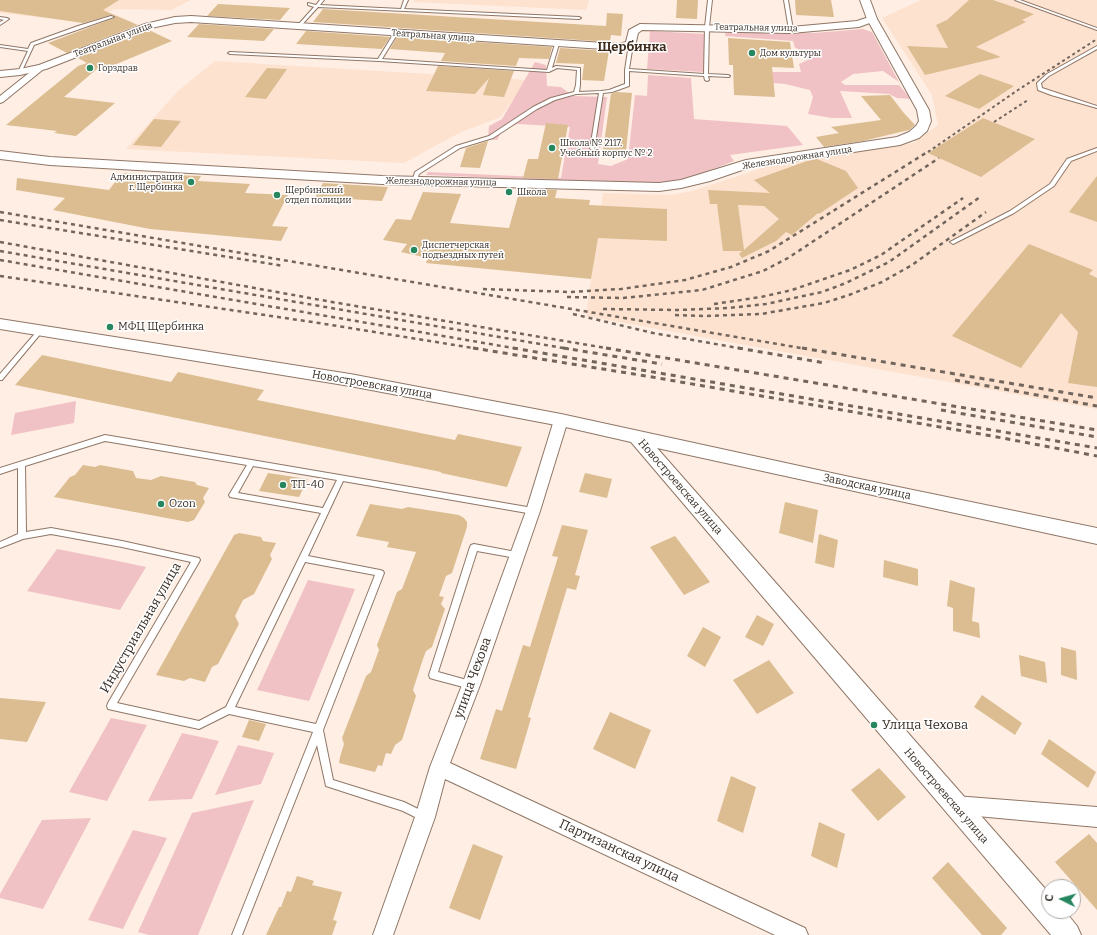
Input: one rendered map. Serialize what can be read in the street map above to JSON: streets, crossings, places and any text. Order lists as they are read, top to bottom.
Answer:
{
  "streets": {
    "main road": ["Железнодорожная улица"],
    "street": [
      "Театральная улица",
      "Новостроевская улица",
      "Заводская улица",
      "улица Чехова",
      "Партизанская улица"
    ],
    "lane": ["Индустриальная улица"]
  },
  "crossings": [
    ["Театральная улица", "Железнодорожная улица"],
    ["Новостроевская улица", "Заводская улица"],
    ["Новостроевская улица", "улица Чехова"],
    ["улица Чехова", "Партизанская улица"]
  ],
  "districts": ["Щербинка"],
  "places": [
    "Дом культуры",
    "Горздрав",
    "Школа № 2117. Учебный корпус № 2",
    "Администрация г. Щербинка",
    "Школа",
    "Щербинский отдел полиции",
    "Диспетчерская подъездных путей",
    "МФЦ Щербинка",
    "ТП-40",
    "Ozon",
    "Улица Чехова"
  ],
  "north": "left"
}
